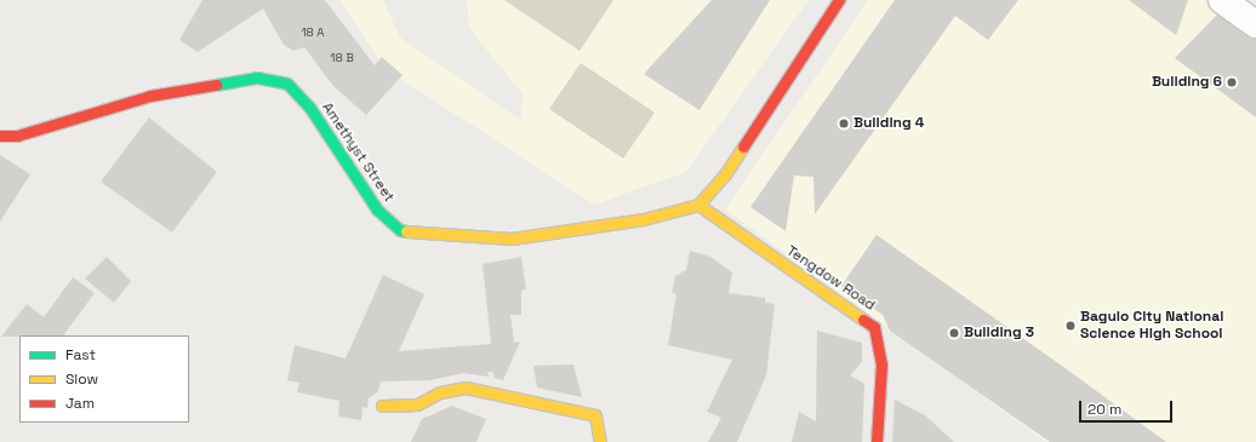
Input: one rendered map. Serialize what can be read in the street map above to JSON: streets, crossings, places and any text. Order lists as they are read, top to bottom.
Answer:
{
  "streets": {
    "street": ["Amethyst Street", "Tengdow Road"]
  },
  "crossings": [
    ["Amethyst Street", "Tengdow Road"]
  ],
  "places": [
    "Building 6",
    "Building 4",
    "Baguio City National Science High School",
    "Building 3"
  ],
  "house_numbers": ["18 A", "18 B"],
  "legend": ["Fast", "Slow", "Jam"],
  "scale_bar": "20 m"
}
